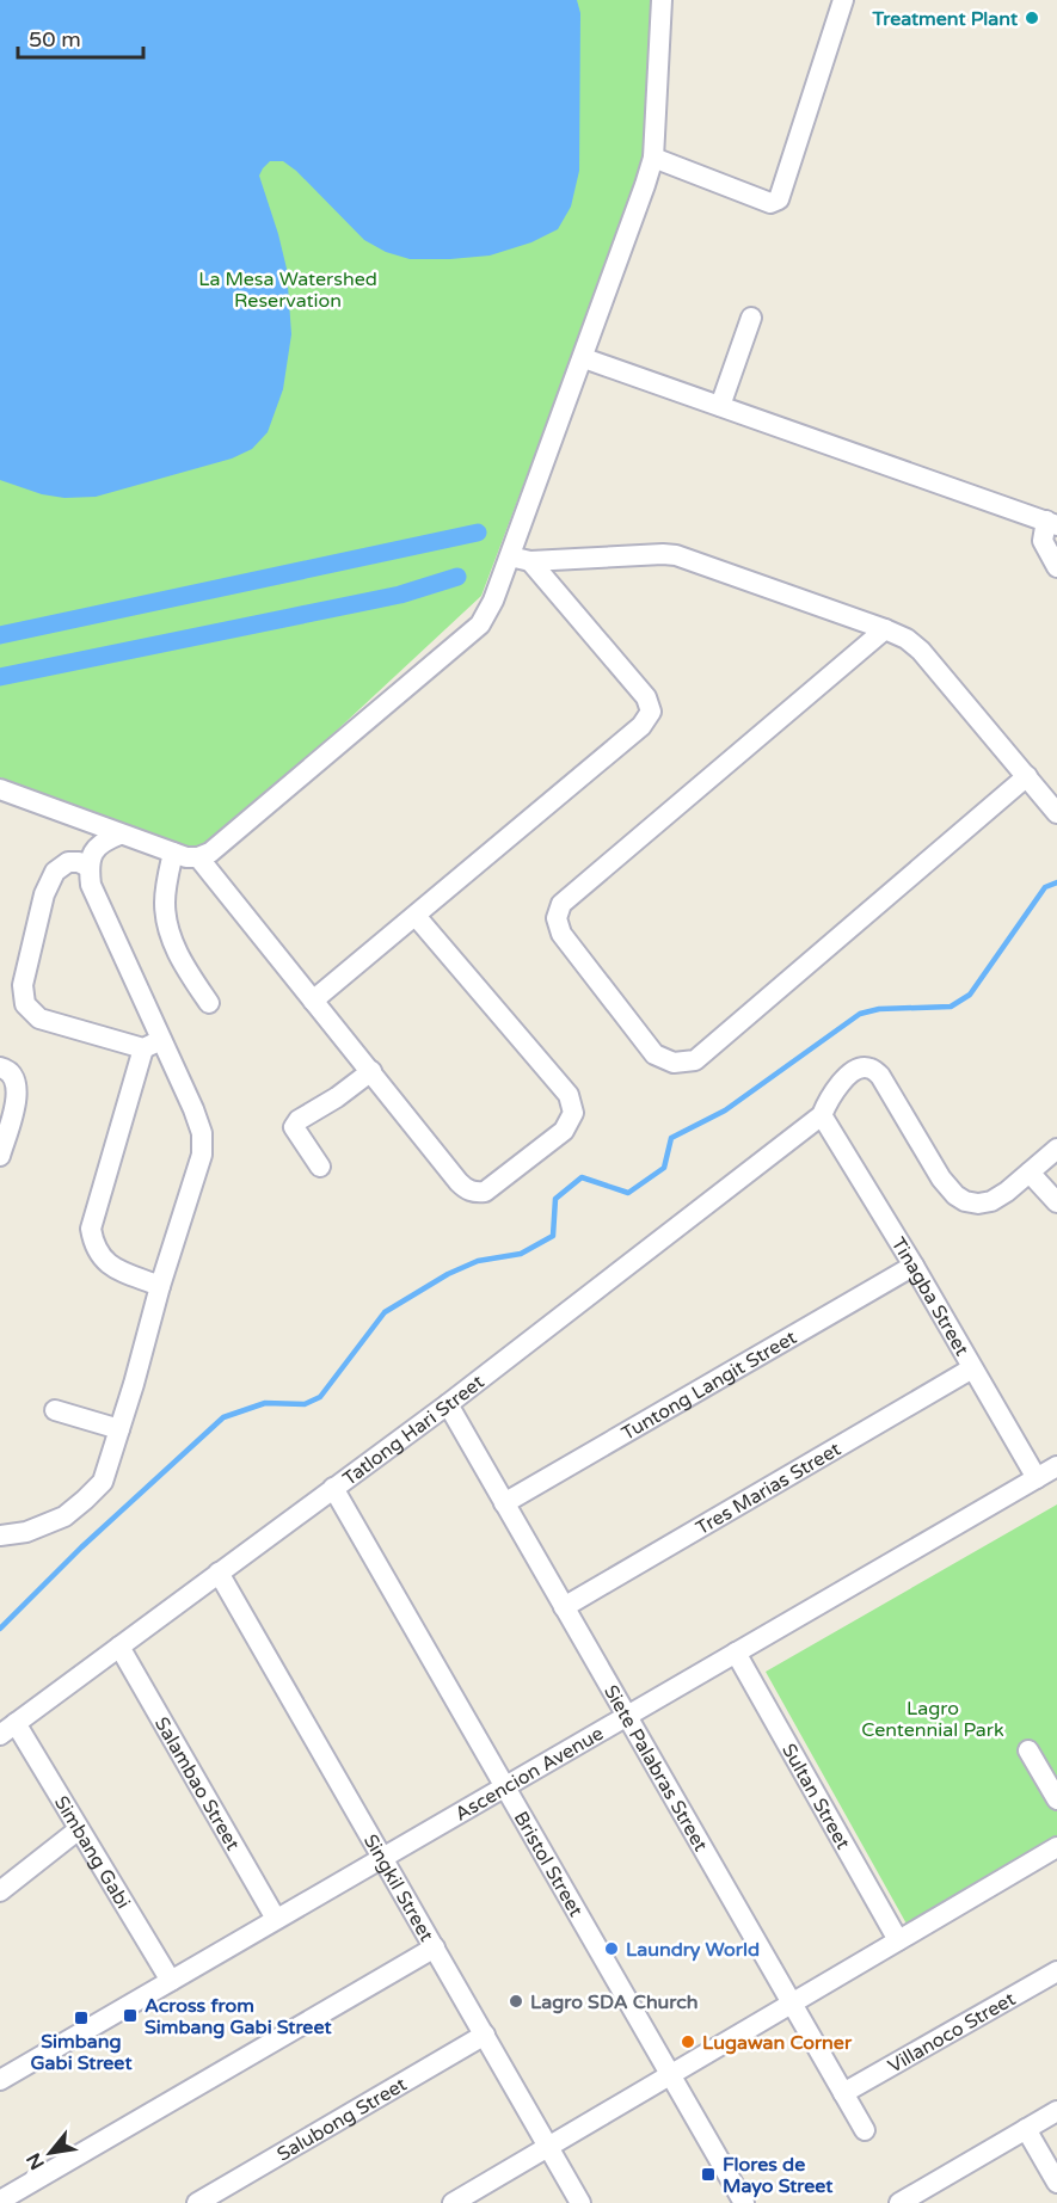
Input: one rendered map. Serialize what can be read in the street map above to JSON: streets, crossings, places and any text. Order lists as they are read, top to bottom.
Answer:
{
  "streets": {
    "street": [
      "Tinagba Street",
      "Tuntong Langit Street",
      "Tatlong Hari Street",
      "Tres Marias Street",
      "Siete Palabras Street",
      "Ascencion Avenue",
      "Salambao Street",
      "Sultan Street",
      "Simbang Gabi",
      "Bristol Street",
      "Singkil Street",
      "Villanoco Street",
      "Salubong Street"
    ]
  },
  "crossings": [
    ["Tinagba Street", "Tuntong Langit Street"],
    ["Tinagba Street", "Tatlong Hari Street"],
    ["Tinagba Street", "Tres Marias Street"],
    ["Tinagba Street", "Ascencion Avenue"],
    ["Tuntong Langit Street", "Siete Palabras Street"],
    ["Tatlong Hari Street", "Siete Palabras Street"],
    ["Tatlong Hari Street", "Salambao Street"],
    ["Tatlong Hari Street", "Simbang Gabi"],
    ["Tatlong Hari Street", "Bristol Street"],
    ["Tatlong Hari Street", "Singkil Street"],
    ["Tres Marias Street", "Siete Palabras Street"],
    ["Siete Palabras Street", "Ascencion Avenue"],
    ["Siete Palabras Street", "Villanoco Street"],
    ["Ascencion Avenue", "Salambao Street"],
    ["Ascencion Avenue", "Sultan Street"],
    ["Ascencion Avenue", "Simbang Gabi"],
    ["Ascencion Avenue", "Bristol Street"],
    ["Ascencion Avenue", "Singkil Street"],
    ["Singkil Street", "Salubong Street"]
  ],
  "parks": ["La Mesa Watershed Reservation", "Lagro Centennial Park"],
  "places": {
    "other": [
      "Treatment Plant",
      "Laundry World",
      "Lagro SDA Church",
      "Lugawan Corner"
    ],
    "transit": ["Across from Simbang Gabi Street", "Simbang Gabi Street", "Flores de Mayo Street"]
  },
  "scale_bar": "50 m",
  "north": "bottom left"
}
